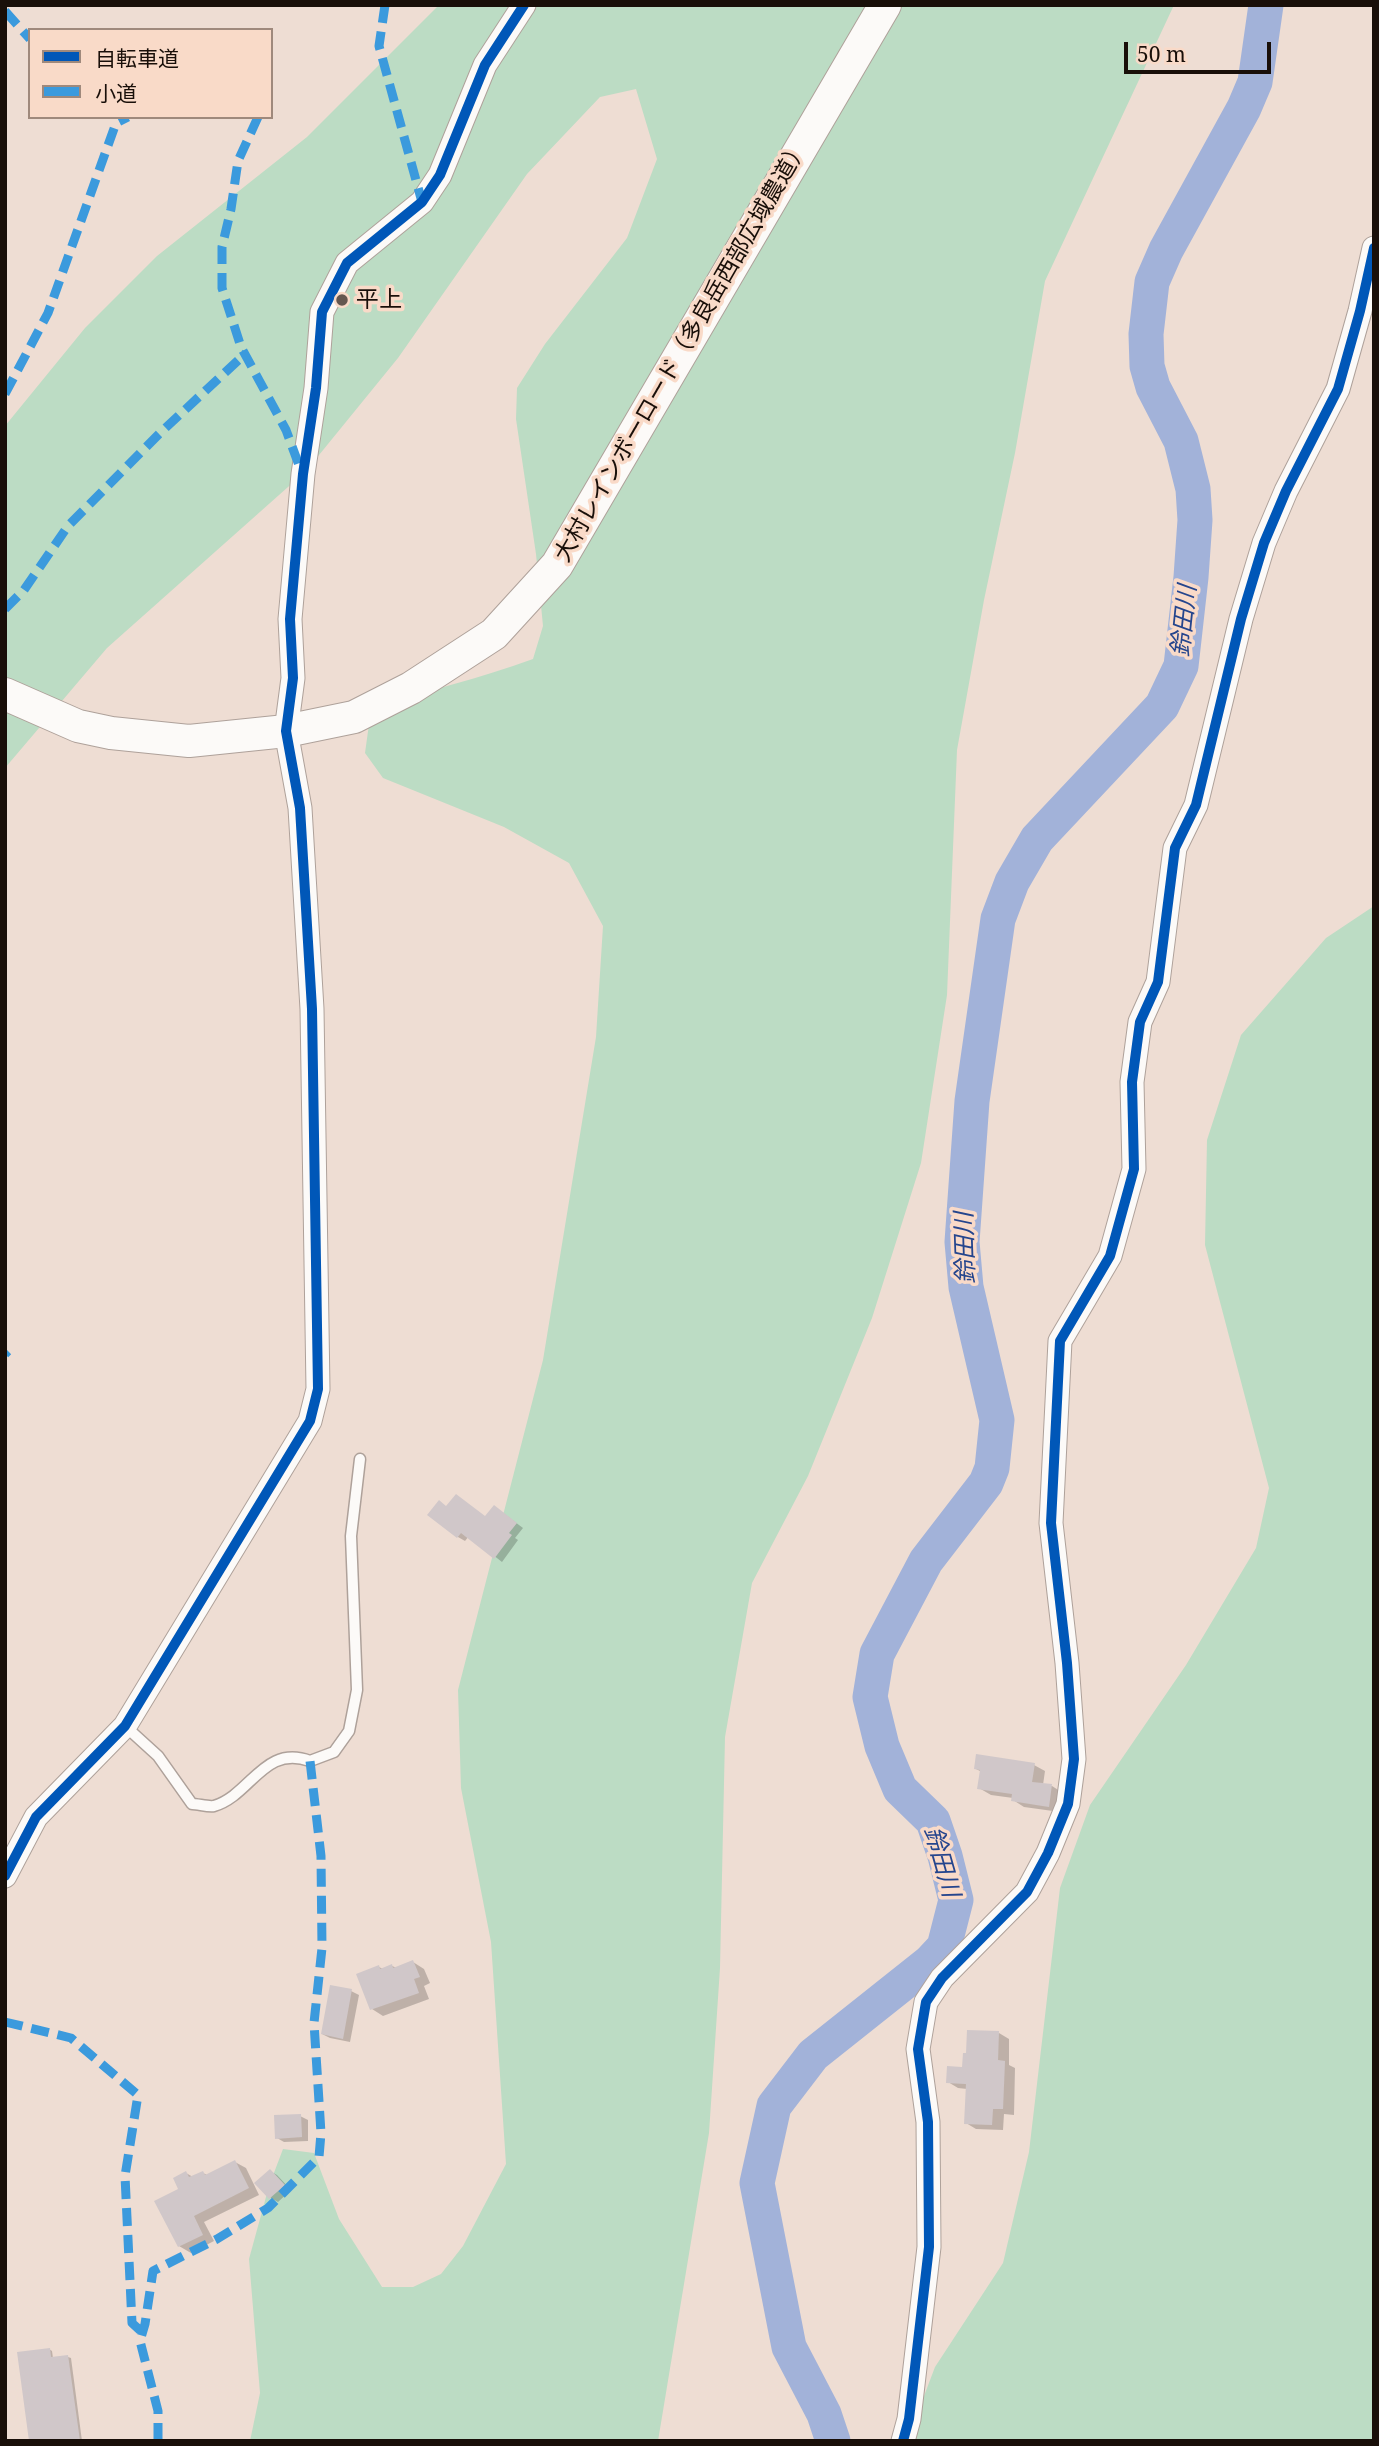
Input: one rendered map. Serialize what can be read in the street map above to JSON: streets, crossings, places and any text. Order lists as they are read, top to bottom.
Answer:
{
  "streets": {
    "street": ["大村レインボーロード（多良岳西部広域農道）"]
  },
  "water": ["鈴田川"],
  "places": ["平上"],
  "legend": ["自転車道", "小道"],
  "scale_bar": "50 m"
}
